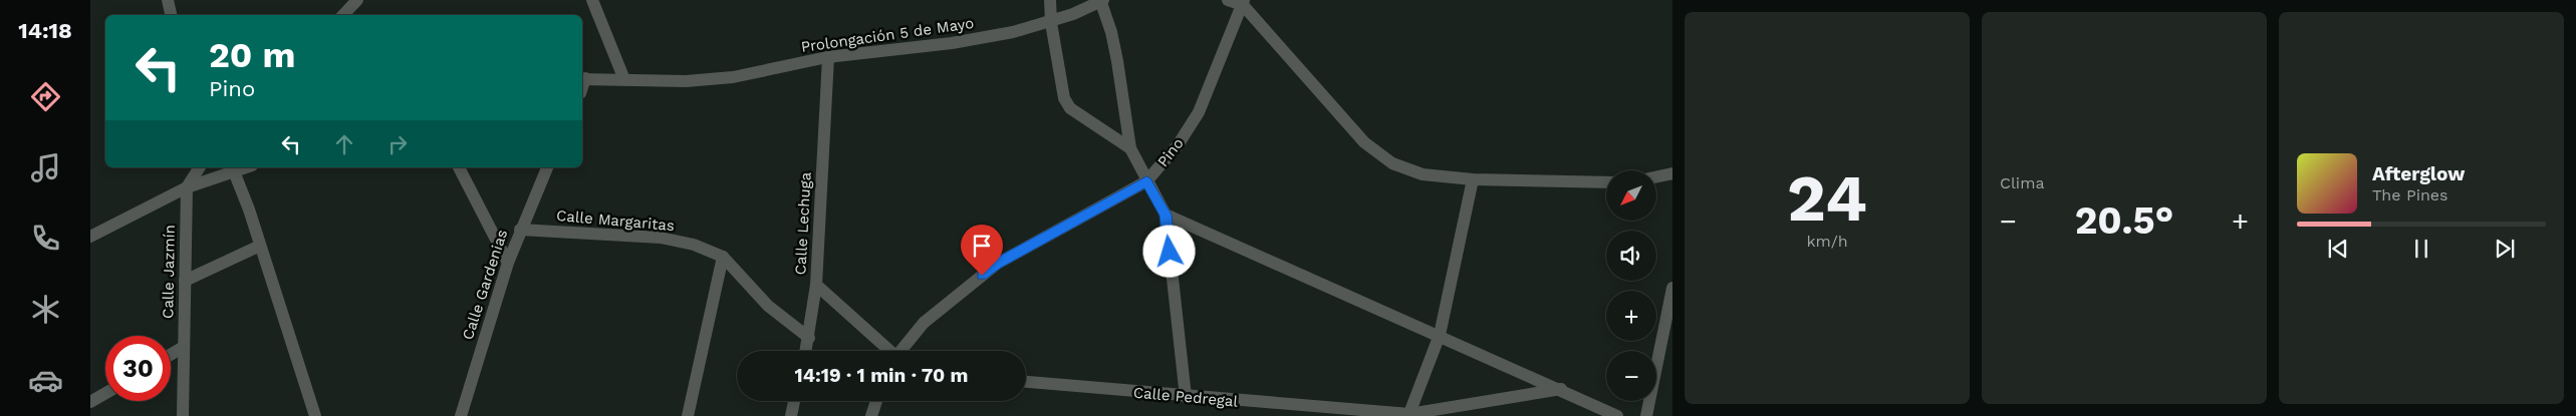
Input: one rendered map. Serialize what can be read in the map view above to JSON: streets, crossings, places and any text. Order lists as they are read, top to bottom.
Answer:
{
  "streets": {
    "street": [
      "Prolongación 5 de Mayo",
      "Pino",
      "Calle Margaritas",
      "Calle Lechuga",
      "Calle Jazmín",
      "Calle Gardenias",
      "Calle Pedregal"
    ]
  },
  "crossings": [
    ["Prolongación 5 de Mayo", "Calle Lechuga"],
    ["Calle Margaritas", "Calle Gardenias"]
  ],
  "north": "bottom left",
  "page": {
    "tabs": "14:18",
    "tile": [
      ["24", "km/h"],
      "Clima"
    ],
    "turn": ["20 m", "Pino"],
    "song": ["Afterglow", "The Pines"],
    "map_buttons": ["+", "−"],
    "heat": ["−", "20.5°", "+"],
    "limit": "30",
    "trip": "14:19 · 1 min · 70 m"
  }
}
